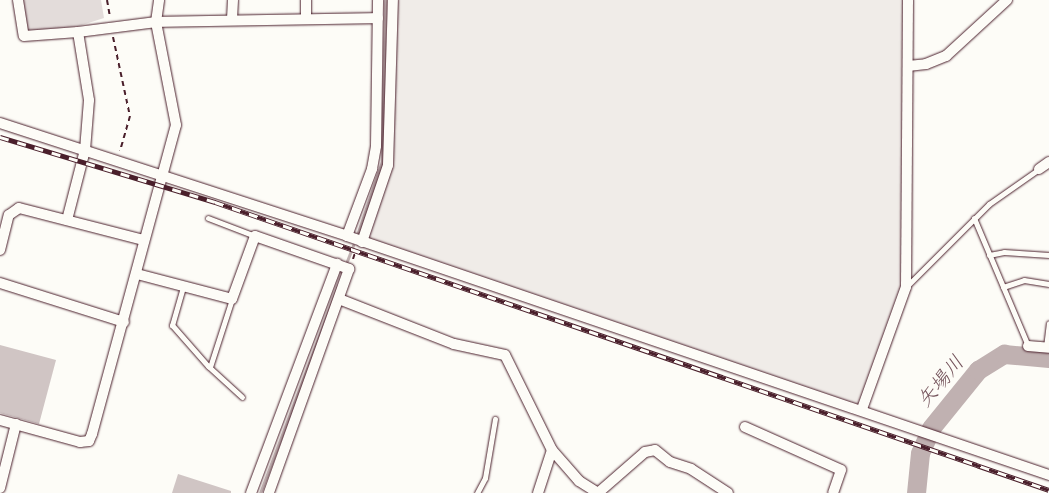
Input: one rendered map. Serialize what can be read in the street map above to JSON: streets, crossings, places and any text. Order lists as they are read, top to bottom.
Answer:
{
  "water": ["矢場川"]
}
